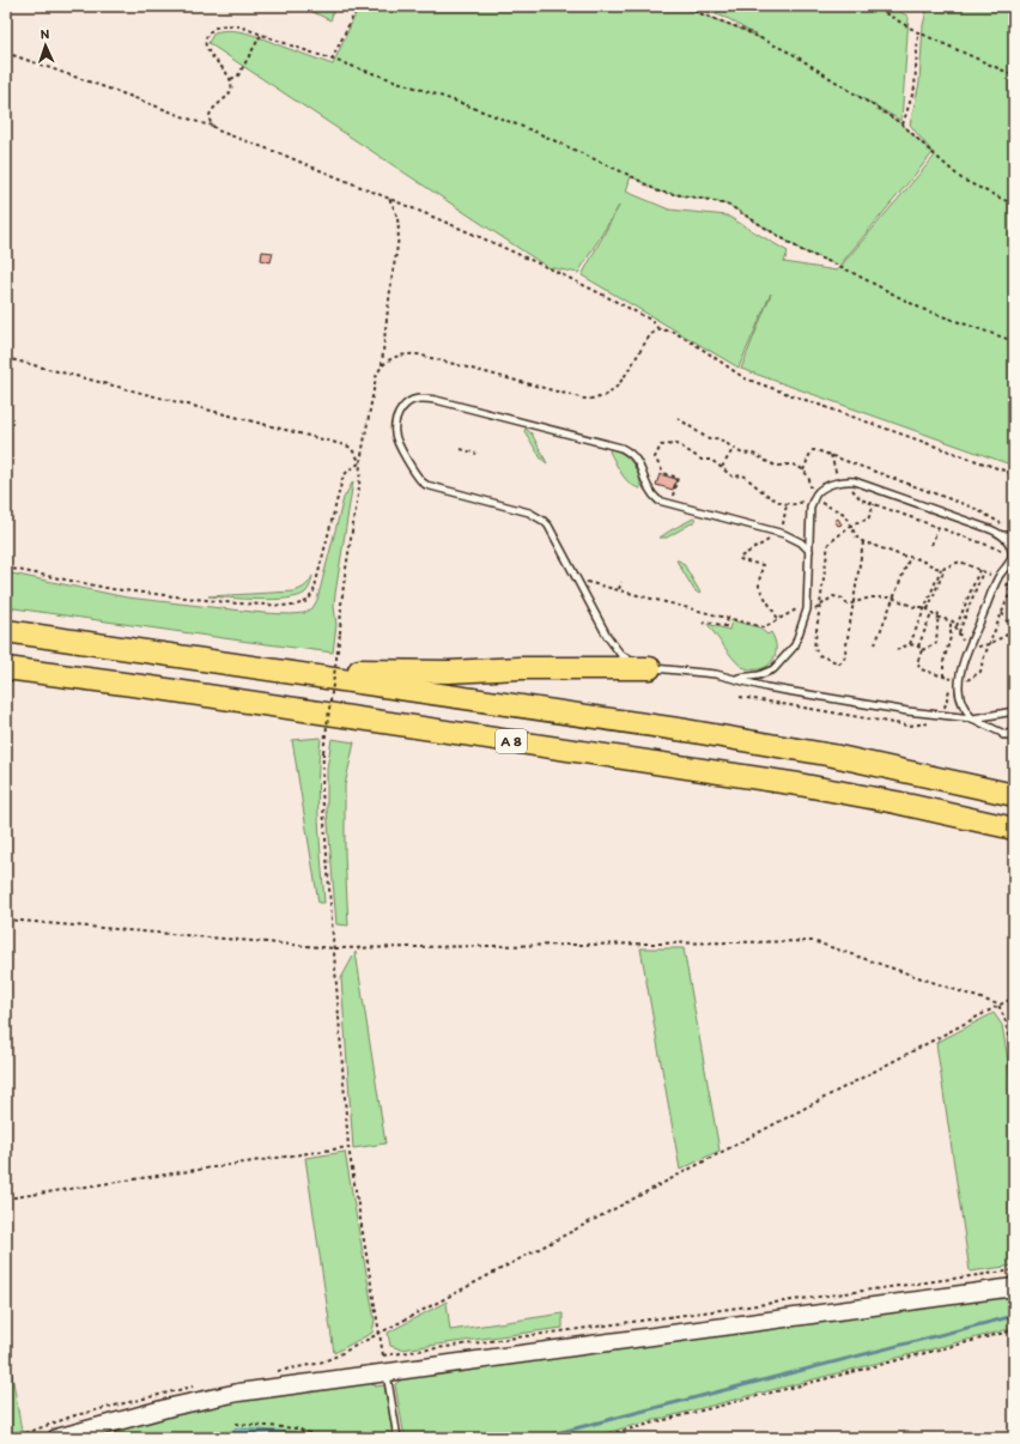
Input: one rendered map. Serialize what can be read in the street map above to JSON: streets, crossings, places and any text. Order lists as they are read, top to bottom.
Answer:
{
  "streets": {
    "highway": ["A 8"]
  },
  "north": "top"
}
